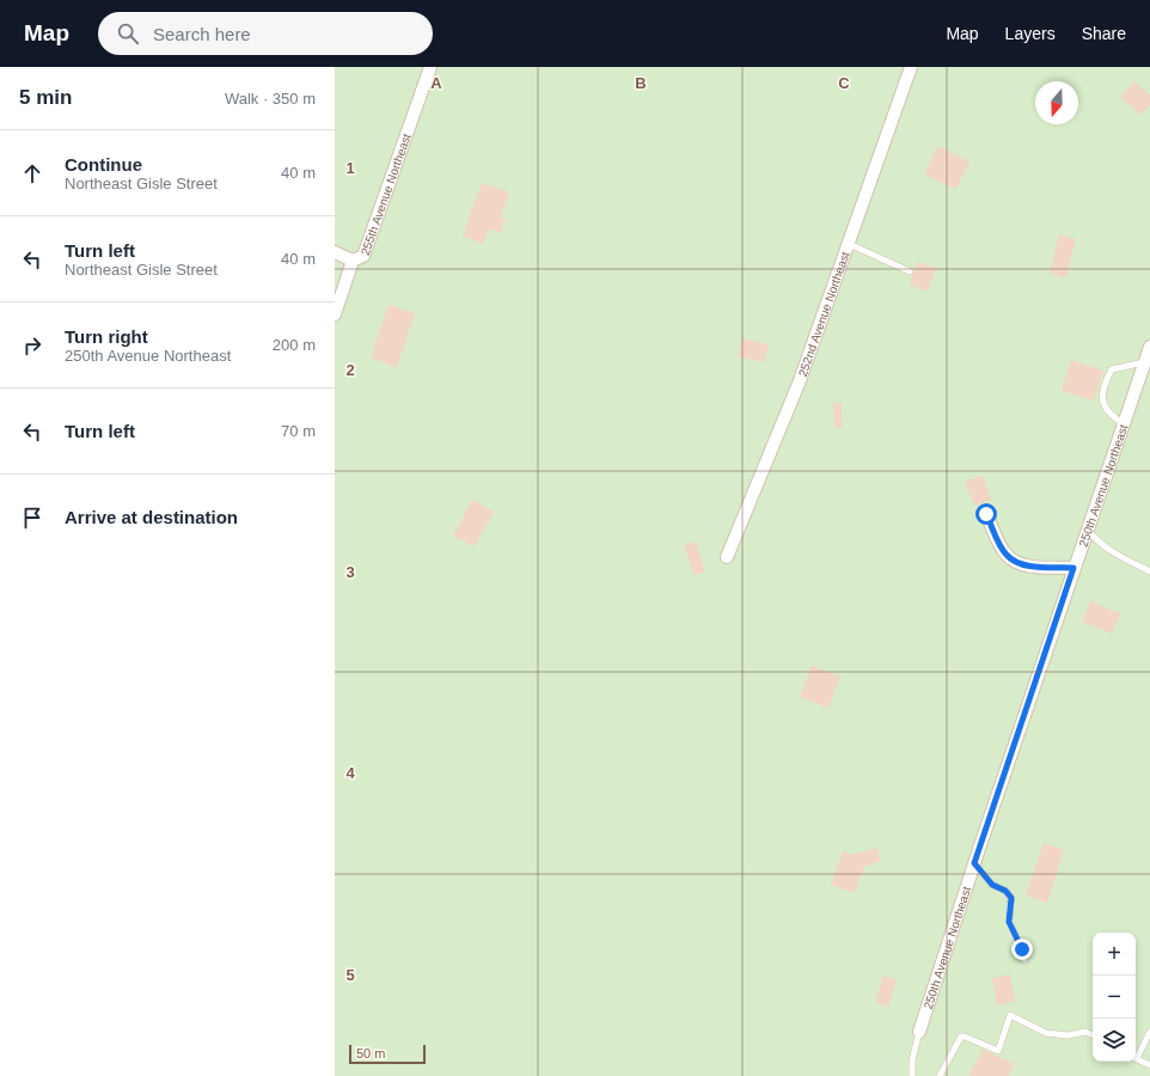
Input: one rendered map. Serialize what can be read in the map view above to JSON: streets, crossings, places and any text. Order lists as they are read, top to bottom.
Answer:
{
  "streets": {
    "street": ["255th Avenue Northeast", "252nd Avenue Northeast", "250th Avenue Northeast"]
  },
  "scale_bar": "50 m",
  "north": "bottom",
  "page": {
    "header": "Map",
    "search": "Search here",
    "nav": ["Map", "Layers", "Share"],
    "heading": ["5 min", "Walk · 350 m"],
    "list": [
      ["Continue", "Northeast Gisle Street", "40 m"],
      ["Turn left", "Northeast Gisle Street", "40 m"],
      ["Turn right", "250th Avenue Northeast", "200 m"],
      ["Turn left", "70 m"],
      "Arrive at destination"
    ],
    "map_buttons": ["+", "−"],
    "scale": "50 m"
  },
  "grid": {
    "columns": ["A", "B", "C"],
    "rows": [
      "1",
      "2",
      "3",
      "4",
      "5"
    ]
  }
}
